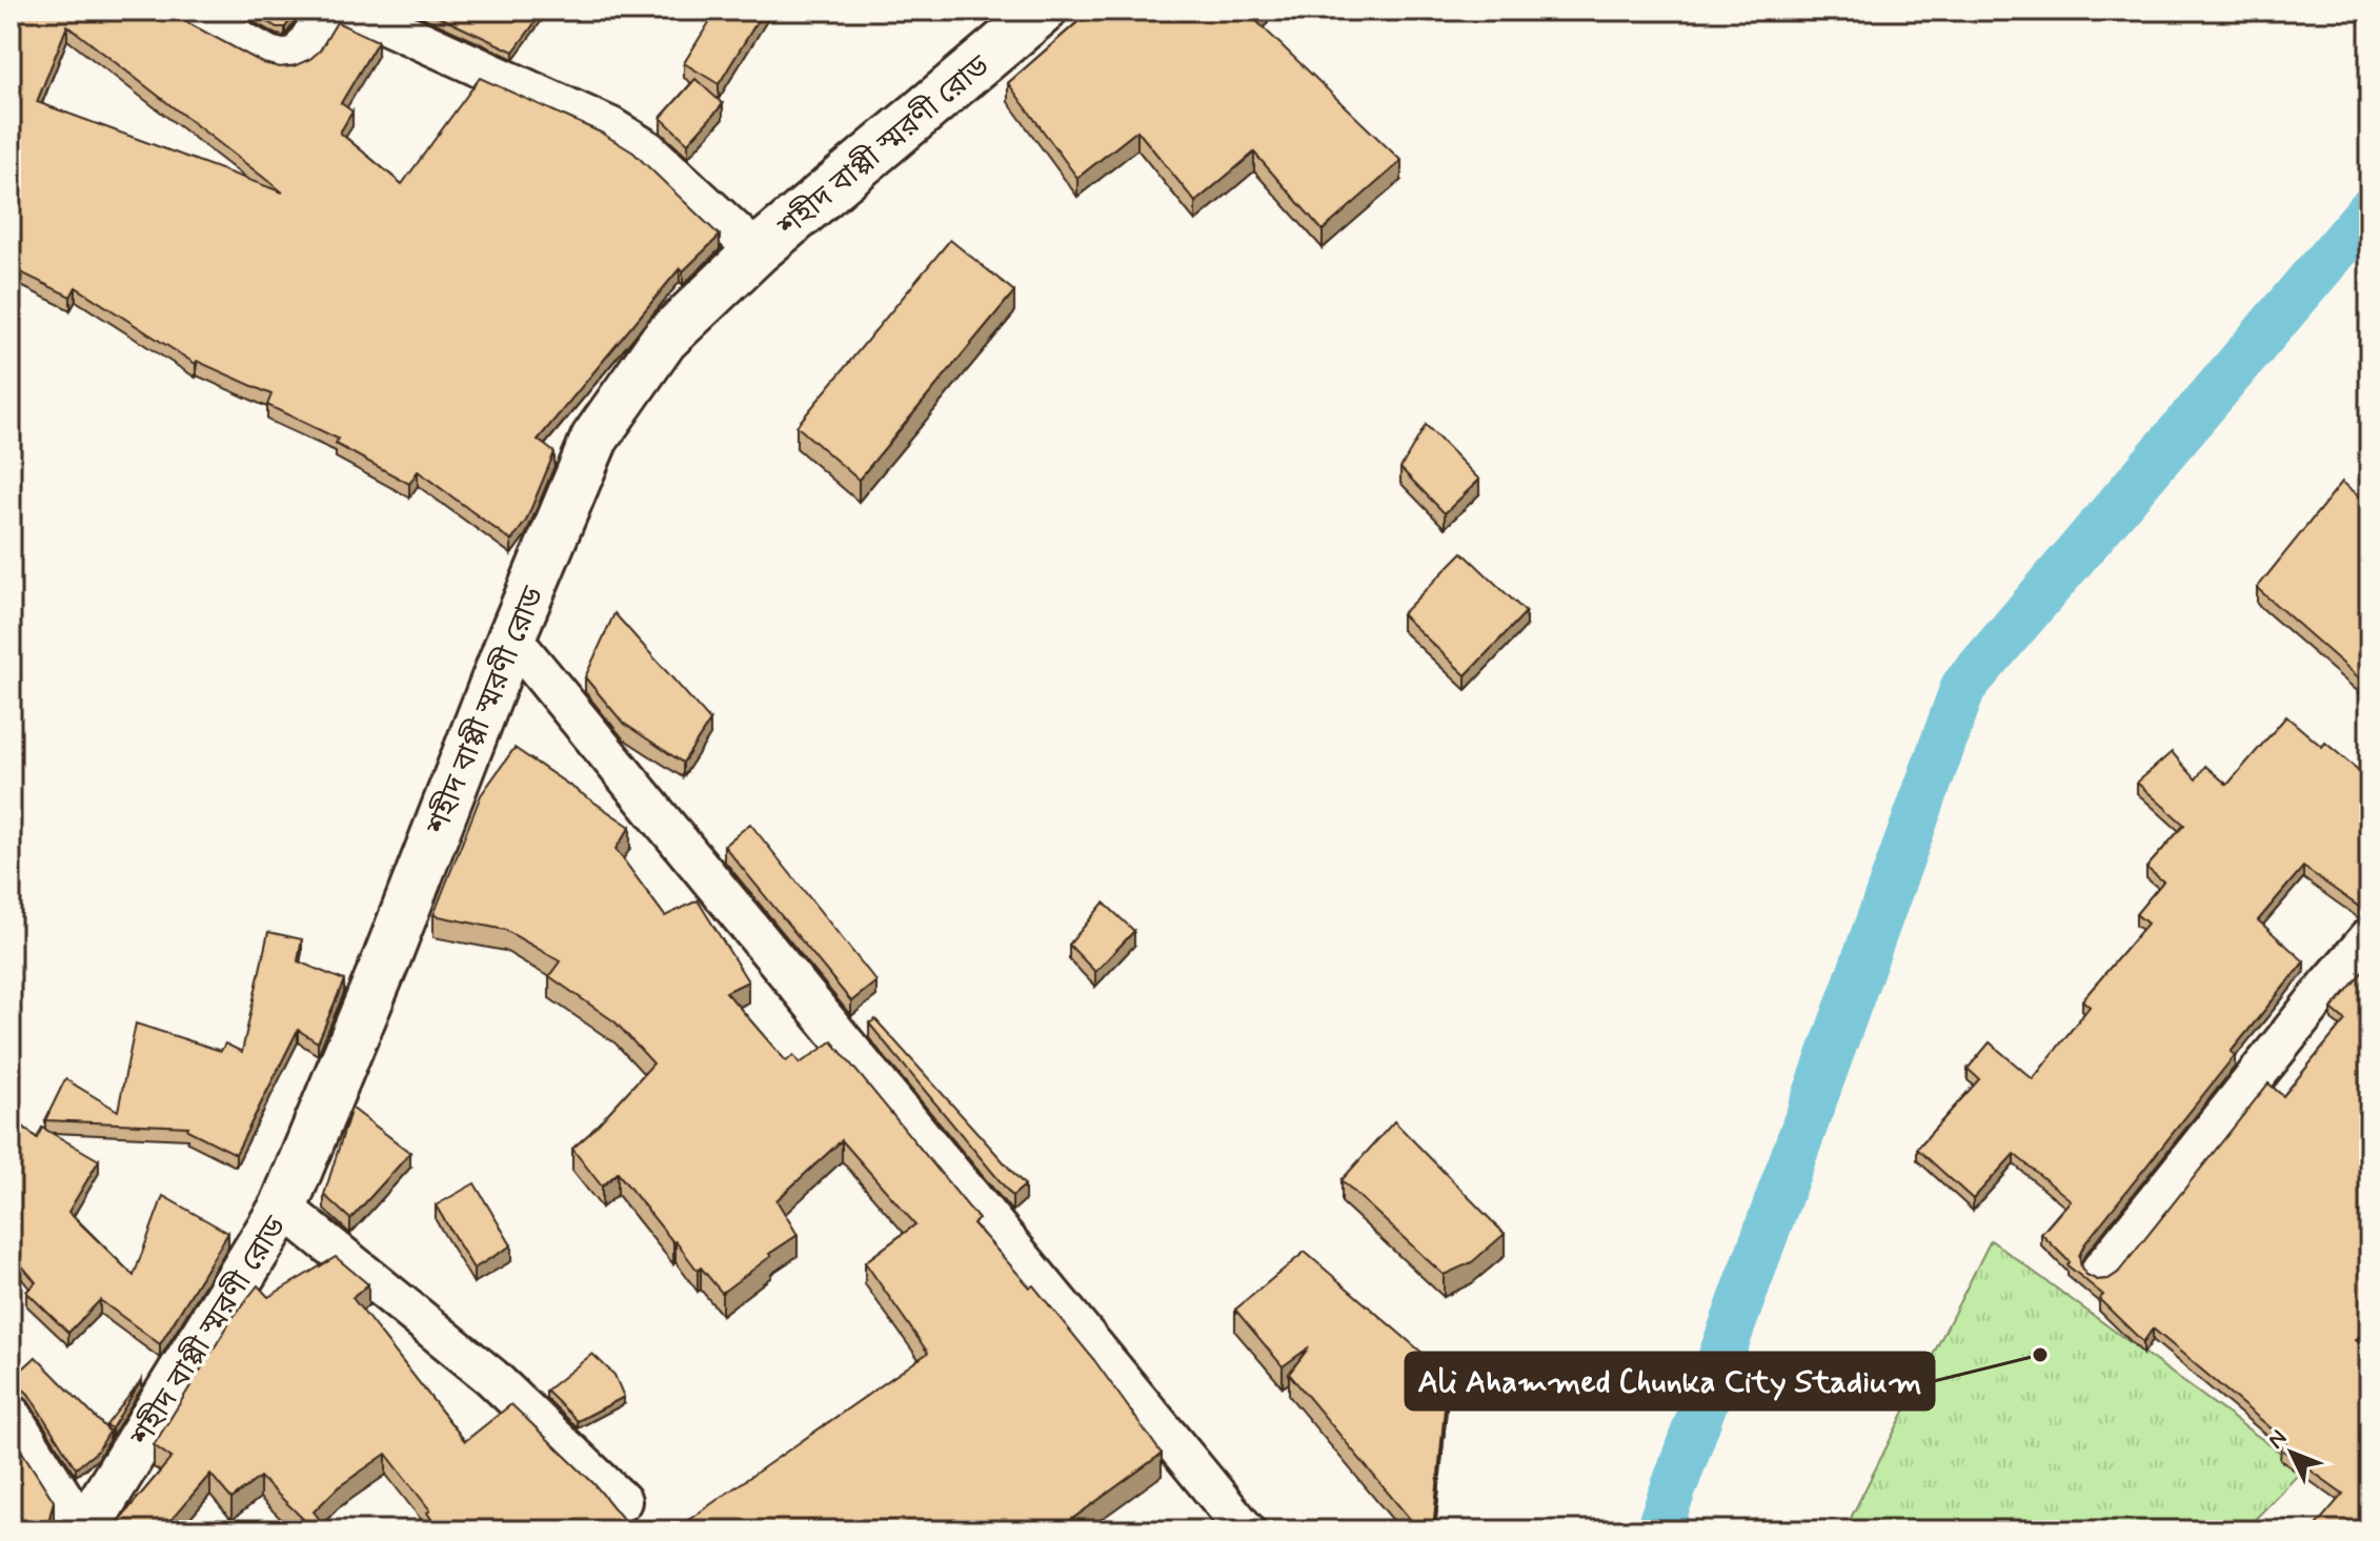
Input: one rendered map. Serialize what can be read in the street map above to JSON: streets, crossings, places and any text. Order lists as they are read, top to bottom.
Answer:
{
  "streets": {
    "street": ["শহীদ বাপ্পী স্মরণী রোড"]
  },
  "places": ["Ali Ahammed Chunka City Stadium"],
  "north": "top left"
}
